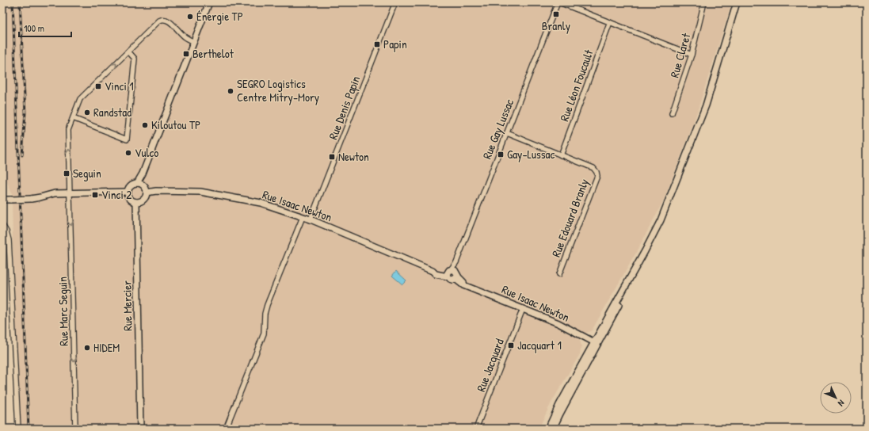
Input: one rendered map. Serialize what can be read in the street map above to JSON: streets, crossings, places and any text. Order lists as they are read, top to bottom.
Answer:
{
  "streets": {
    "street": [
      "Rue Claret",
      "Rue Léon Foucault",
      "Rue Denis Papin",
      "Rue Gay Lussac",
      "Rue Isaac Newton",
      "Rue Edouard Branly",
      "Rue Mercier",
      "Rue Marc Seguin",
      "Rue Jacquard"
    ]
  },
  "crossings": [
    ["Rue Léon Foucault", "Rue Edouard Branly"],
    ["Rue Denis Papin", "Rue Isaac Newton"],
    ["Rue Gay Lussac", "Rue Isaac Newton"],
    ["Rue Gay Lussac", "Rue Edouard Branly"],
    ["Rue Isaac Newton", "Rue Mercier"],
    ["Rue Isaac Newton", "Rue Jacquard"]
  ],
  "places": {
    "transit": [
      "Branly",
      "Papin",
      "Berthelot",
      "Vinci 1",
      "Gay-Lussac",
      "Newton",
      "Seguin",
      "Vinci 2",
      "Jacquart 1"
    ],
    "other": [
      "Énergie TP",
      "SEGRO Logistics Centre Mitry-Mory",
      "Randstad",
      "Kiloutou TP",
      "Vulco",
      "HIDEM"
    ]
  },
  "scale_bar": "100 m",
  "north": "bottom right"
}
